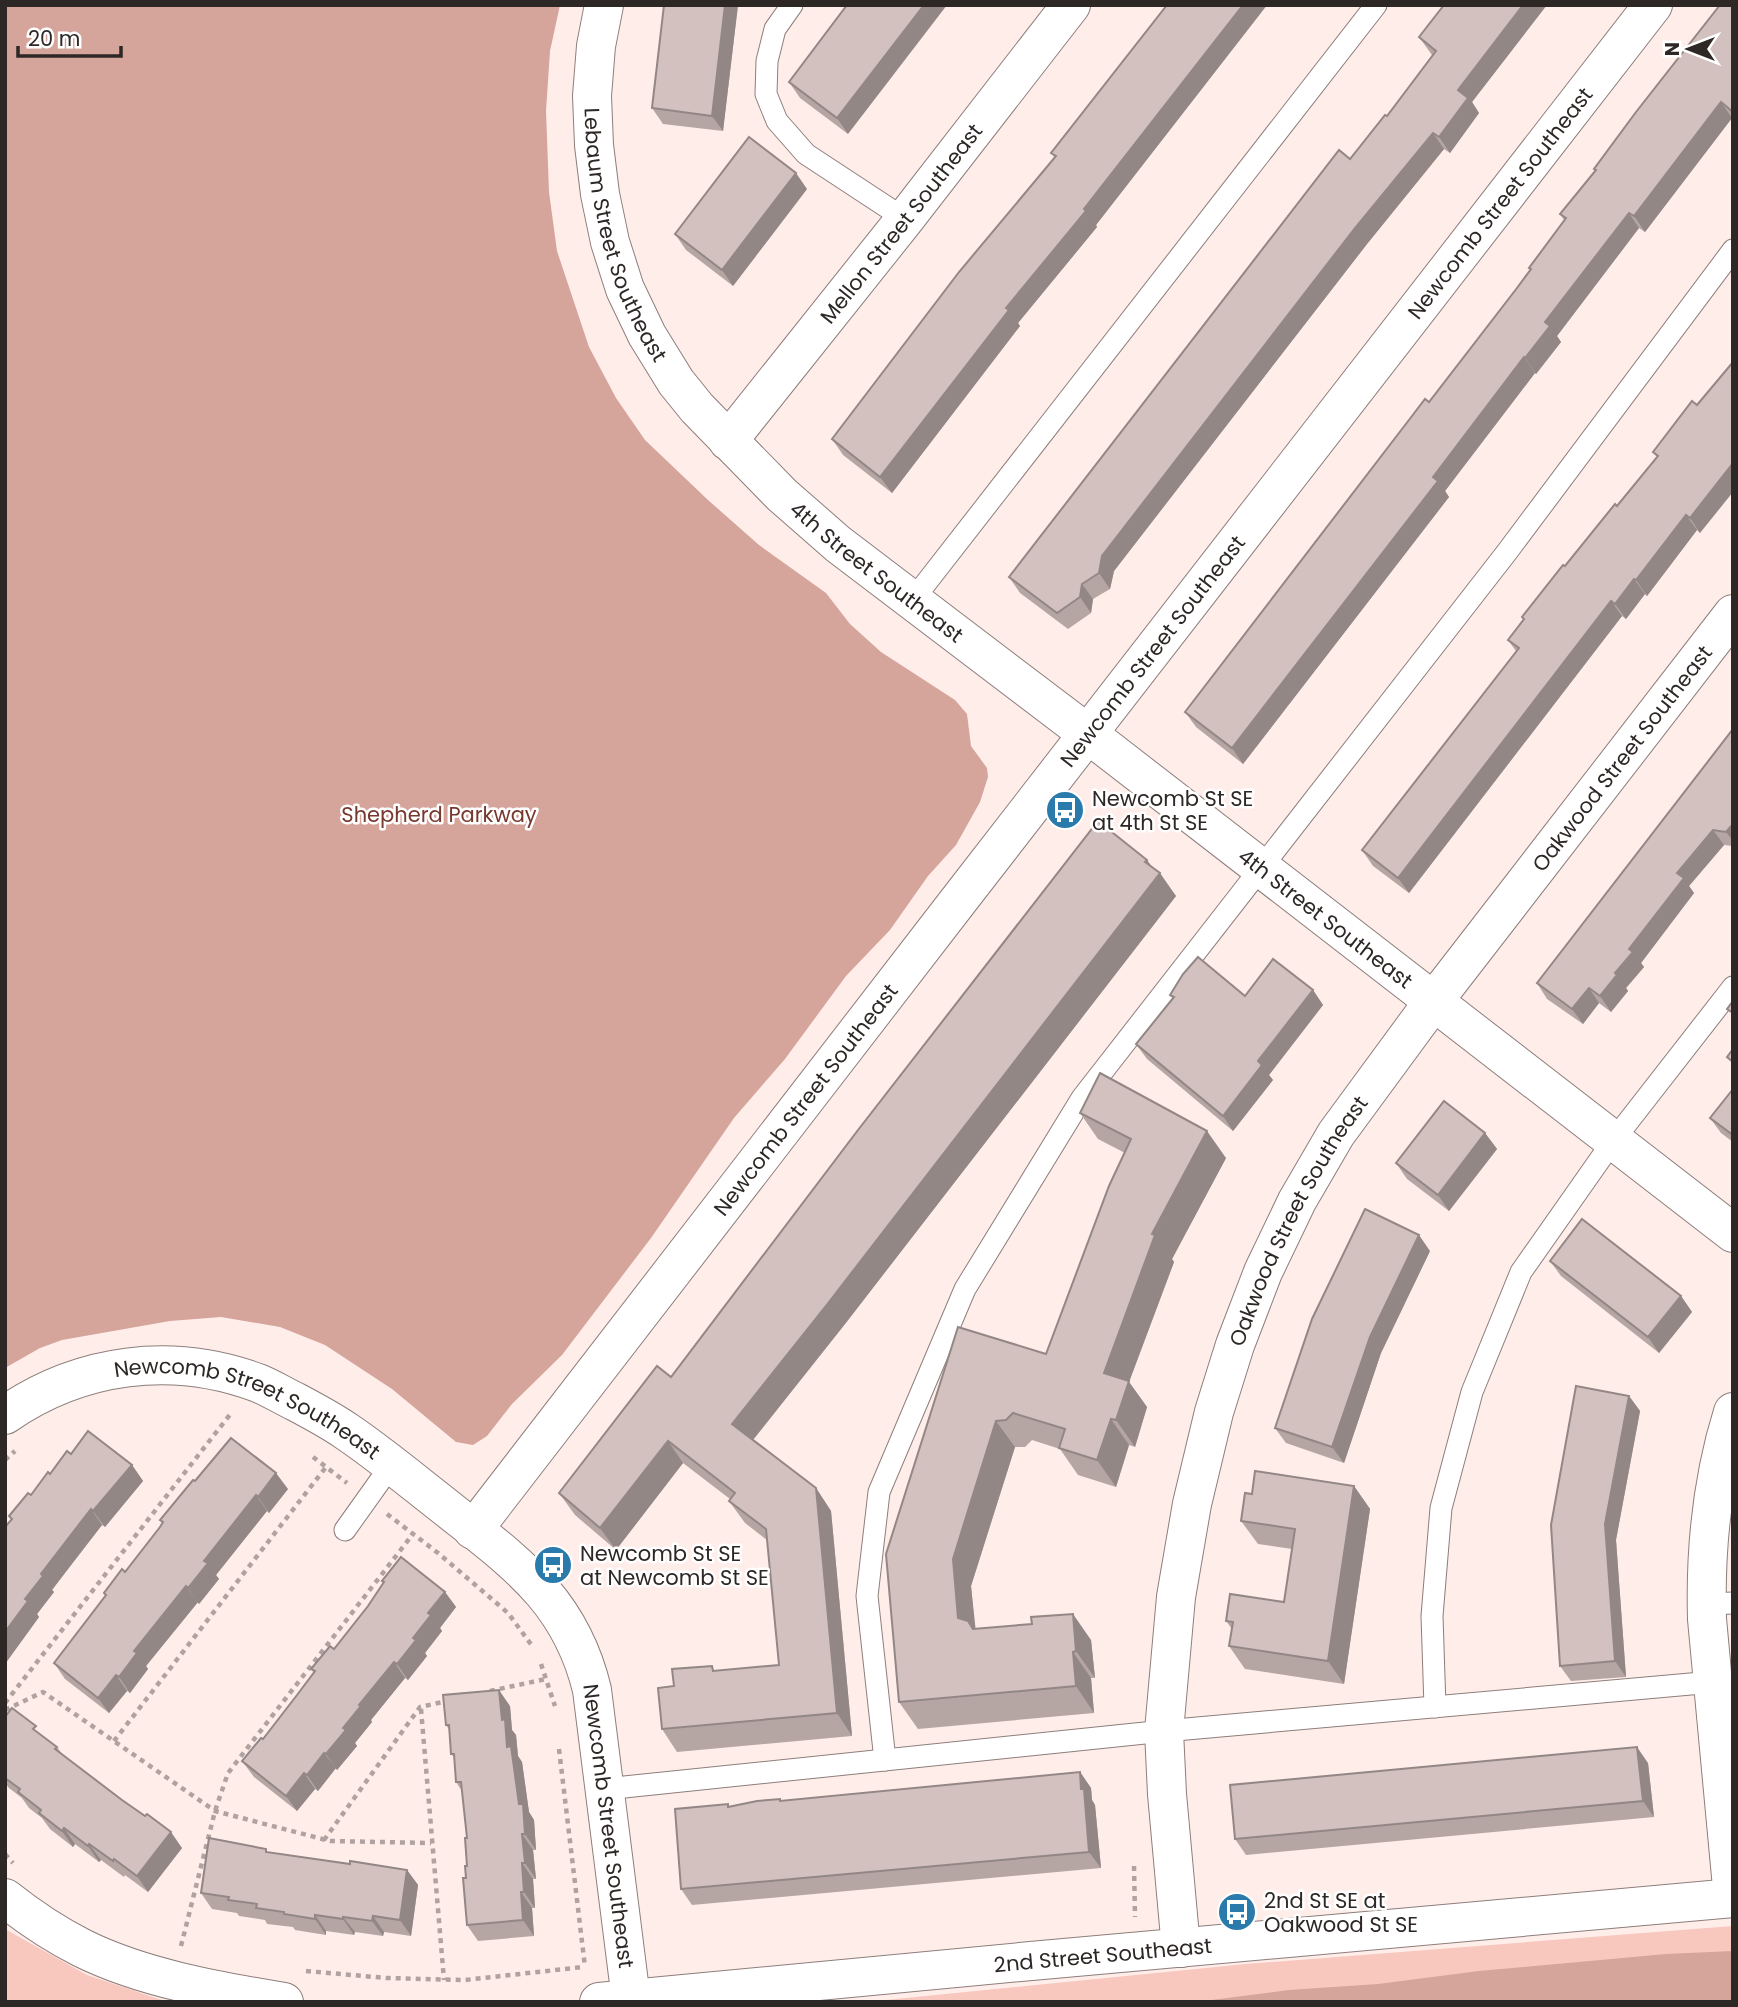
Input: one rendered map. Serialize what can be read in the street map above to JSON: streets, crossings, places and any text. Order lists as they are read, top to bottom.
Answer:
{
  "streets": {
    "street": [
      "Newcomb Street Southeast",
      "Mellon Street Southeast",
      "Lebaum Street Southeast",
      "4th Street Southeast",
      "Oakwood Street Southeast",
      "2nd Street Southeast"
    ]
  },
  "crossings": [
    ["Newcomb Street Southeast", "4th Street Southeast"],
    ["Newcomb Street Southeast", "2nd Street Southeast"],
    ["Mellon Street Southeast", "Lebaum Street Southeast"],
    ["Mellon Street Southeast", "4th Street Southeast"],
    ["Lebaum Street Southeast", "4th Street Southeast"],
    ["4th Street Southeast", "Oakwood Street Southeast"],
    ["Oakwood Street Southeast", "2nd Street Southeast"]
  ],
  "parks": ["Shepherd Parkway"],
  "places": {
    "bus stop": ["Newcomb St SE at 4th St SE", "Newcomb St SE at Newcomb St SE", "2nd St SE at Oakwood St SE"]
  },
  "scale_bar": "20 m",
  "north": "left"
}
